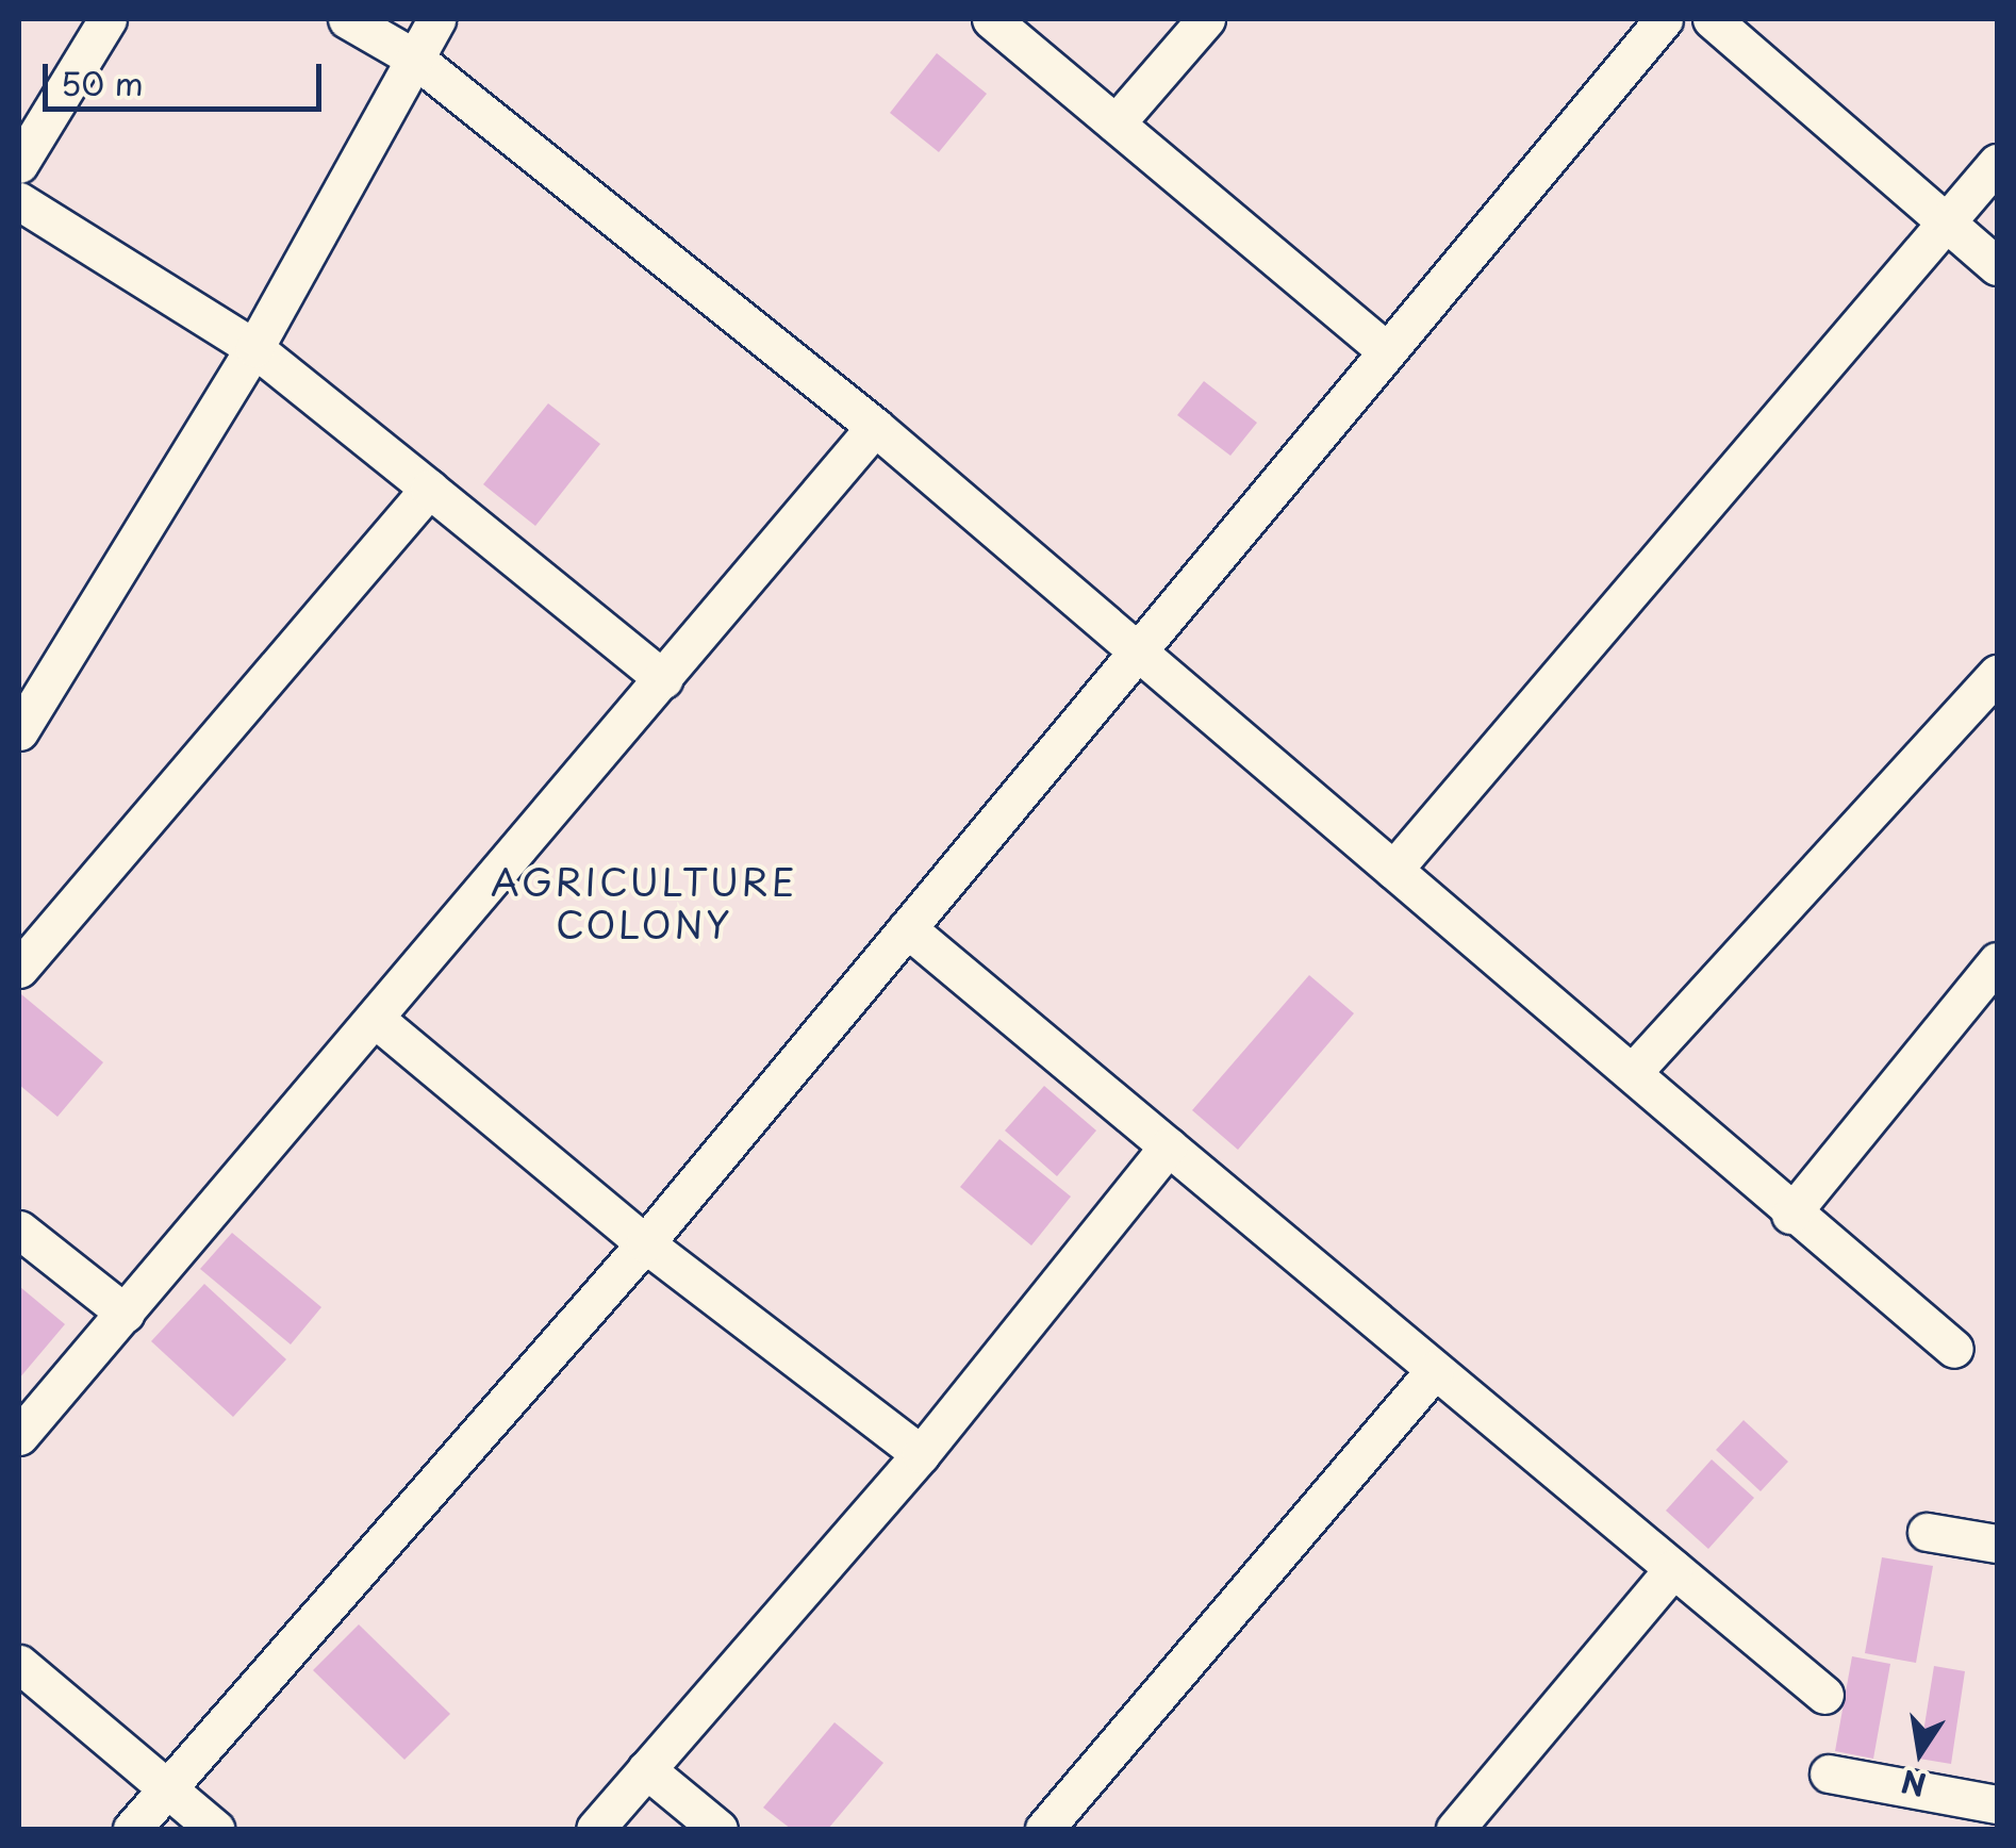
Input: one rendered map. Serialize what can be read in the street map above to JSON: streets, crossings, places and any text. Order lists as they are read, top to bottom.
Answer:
{
  "districts": ["AGRICULTURE COLONY"],
  "scale_bar": "50 m",
  "north": "bottom"
}
